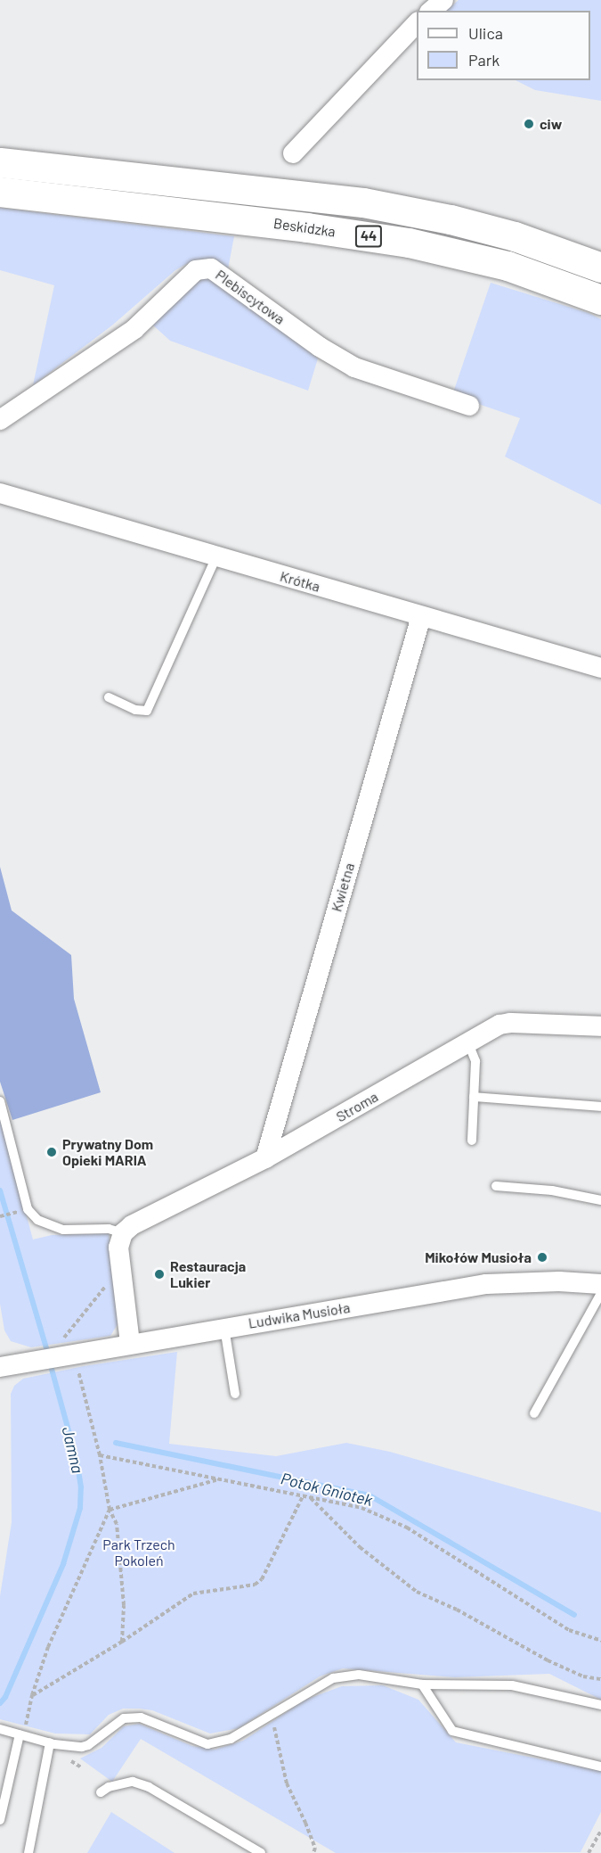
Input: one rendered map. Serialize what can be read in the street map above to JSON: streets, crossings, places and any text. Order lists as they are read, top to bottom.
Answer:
{
  "streets": {
    "main road": ["Beskidzka", "44"],
    "street": [
      "Plebiscytowa",
      "Krótka",
      "Kwietna",
      "Stroma",
      "Ludwika Musioła"
    ]
  },
  "crossings": [
    ["Krótka", "Kwietna"],
    ["Kwietna", "Stroma"]
  ],
  "water": ["Jamna", "Potok Gniotek"],
  "parks": ["Park Trzech Pokoleń"],
  "places": [
    "ciw",
    "Prywatny Dom Opieki MARIA",
    "Mikołów Musioła",
    "Restauracja Lukier"
  ],
  "legend": ["Ulica", "Park"]
}
